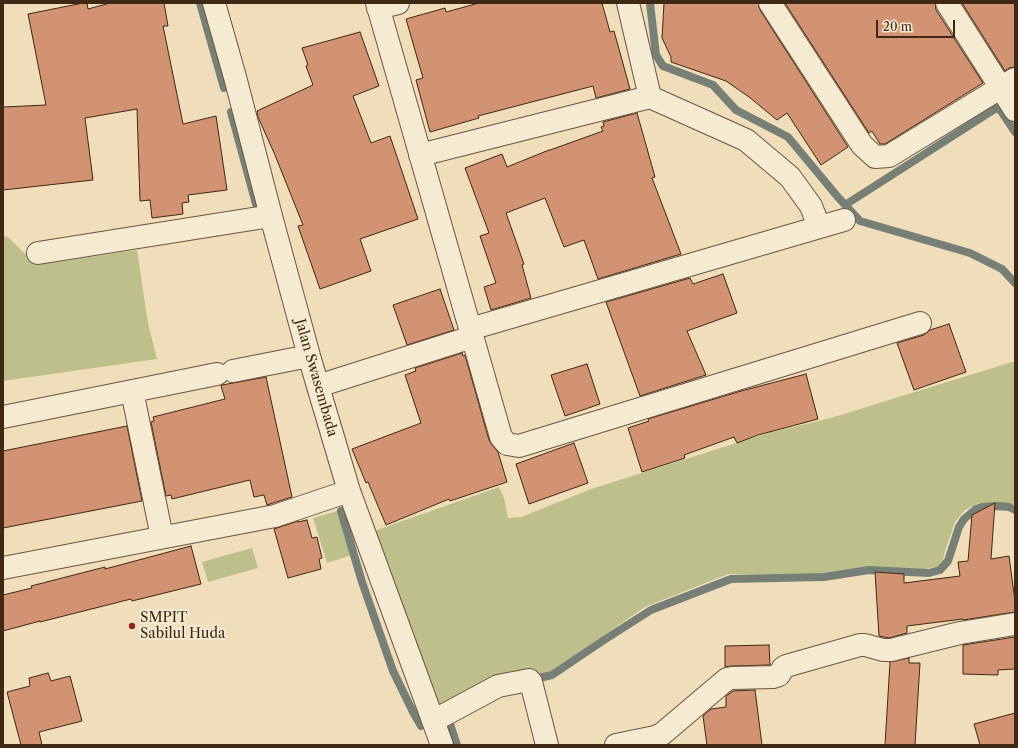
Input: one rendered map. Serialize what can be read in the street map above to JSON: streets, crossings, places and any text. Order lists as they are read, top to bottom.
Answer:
{
  "streets": {
    "street": ["Jalan Swasembada"]
  },
  "places": ["SMPIT Sabilul Huda"],
  "scale_bar": "20 m"
}
